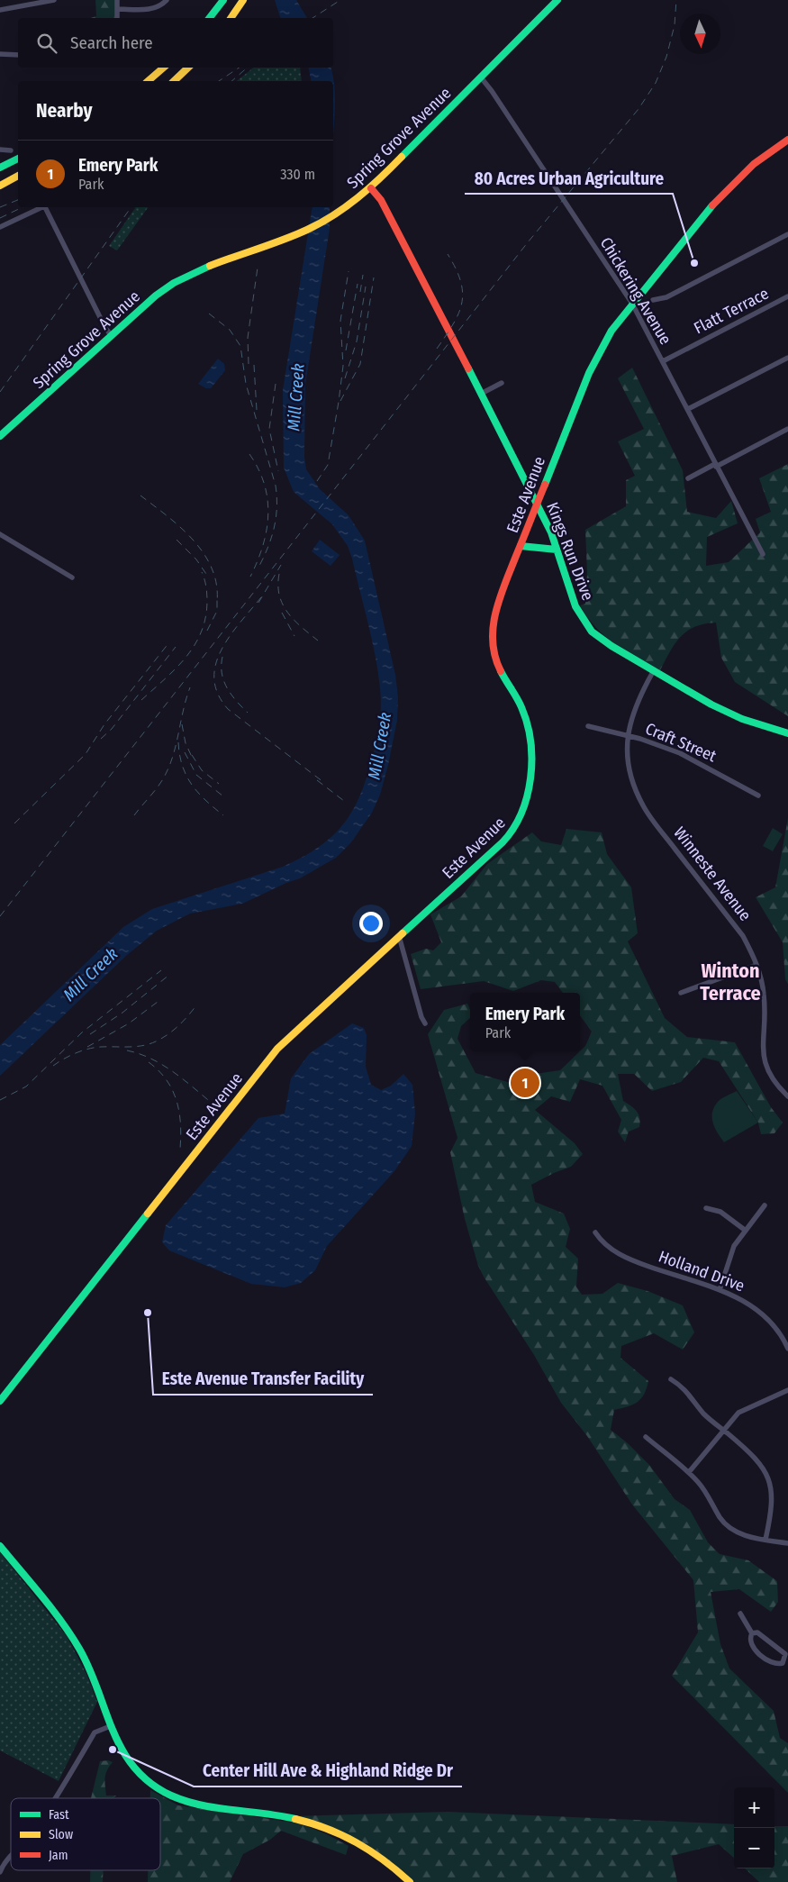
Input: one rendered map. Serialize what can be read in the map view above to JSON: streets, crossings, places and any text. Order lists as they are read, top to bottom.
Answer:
{
  "streets": {
    "main road": ["Spring Grove Avenue", "Este Avenue", "Kings Run Drive"],
    "street": [
      "Chickering Avenue",
      "Flatt Terrace",
      "Craft Street",
      "Winneste Avenue",
      "Holland Drive"
    ]
  },
  "crossings": [
    ["Spring Grove Avenue", "Chickering Avenue"],
    ["Spring Grove Avenue", "Kings Run Drive"],
    ["Chickering Avenue", "Flatt Terrace"],
    ["Chickering Avenue", "Este Avenue"],
    ["Este Avenue", "Kings Run Drive"],
    ["Kings Run Drive", "Winneste Avenue"],
    ["Craft Street", "Winneste Avenue"]
  ],
  "districts": ["Winton Terrace"],
  "water": ["Mill Creek"],
  "places": ["80 Acres Urban Agriculture", "Este Avenue Transfer Facility", "Center Hill Ave & Highland Ridge Dr"],
  "legend": ["Fast", "Slow", "Jam"],
  "north": "bottom",
  "page": {
    "search": "Search here",
    "heading": "Nearby",
    "list": [
      {
        "mark": "1",
        "name": "Emery Park",
        "note": "Park",
        "value": "330 m"
      }
    ],
    "popup": ["Emery Park", "Park"],
    "pins": "1",
    "map_buttons": ["+", "−"]
  }
}
